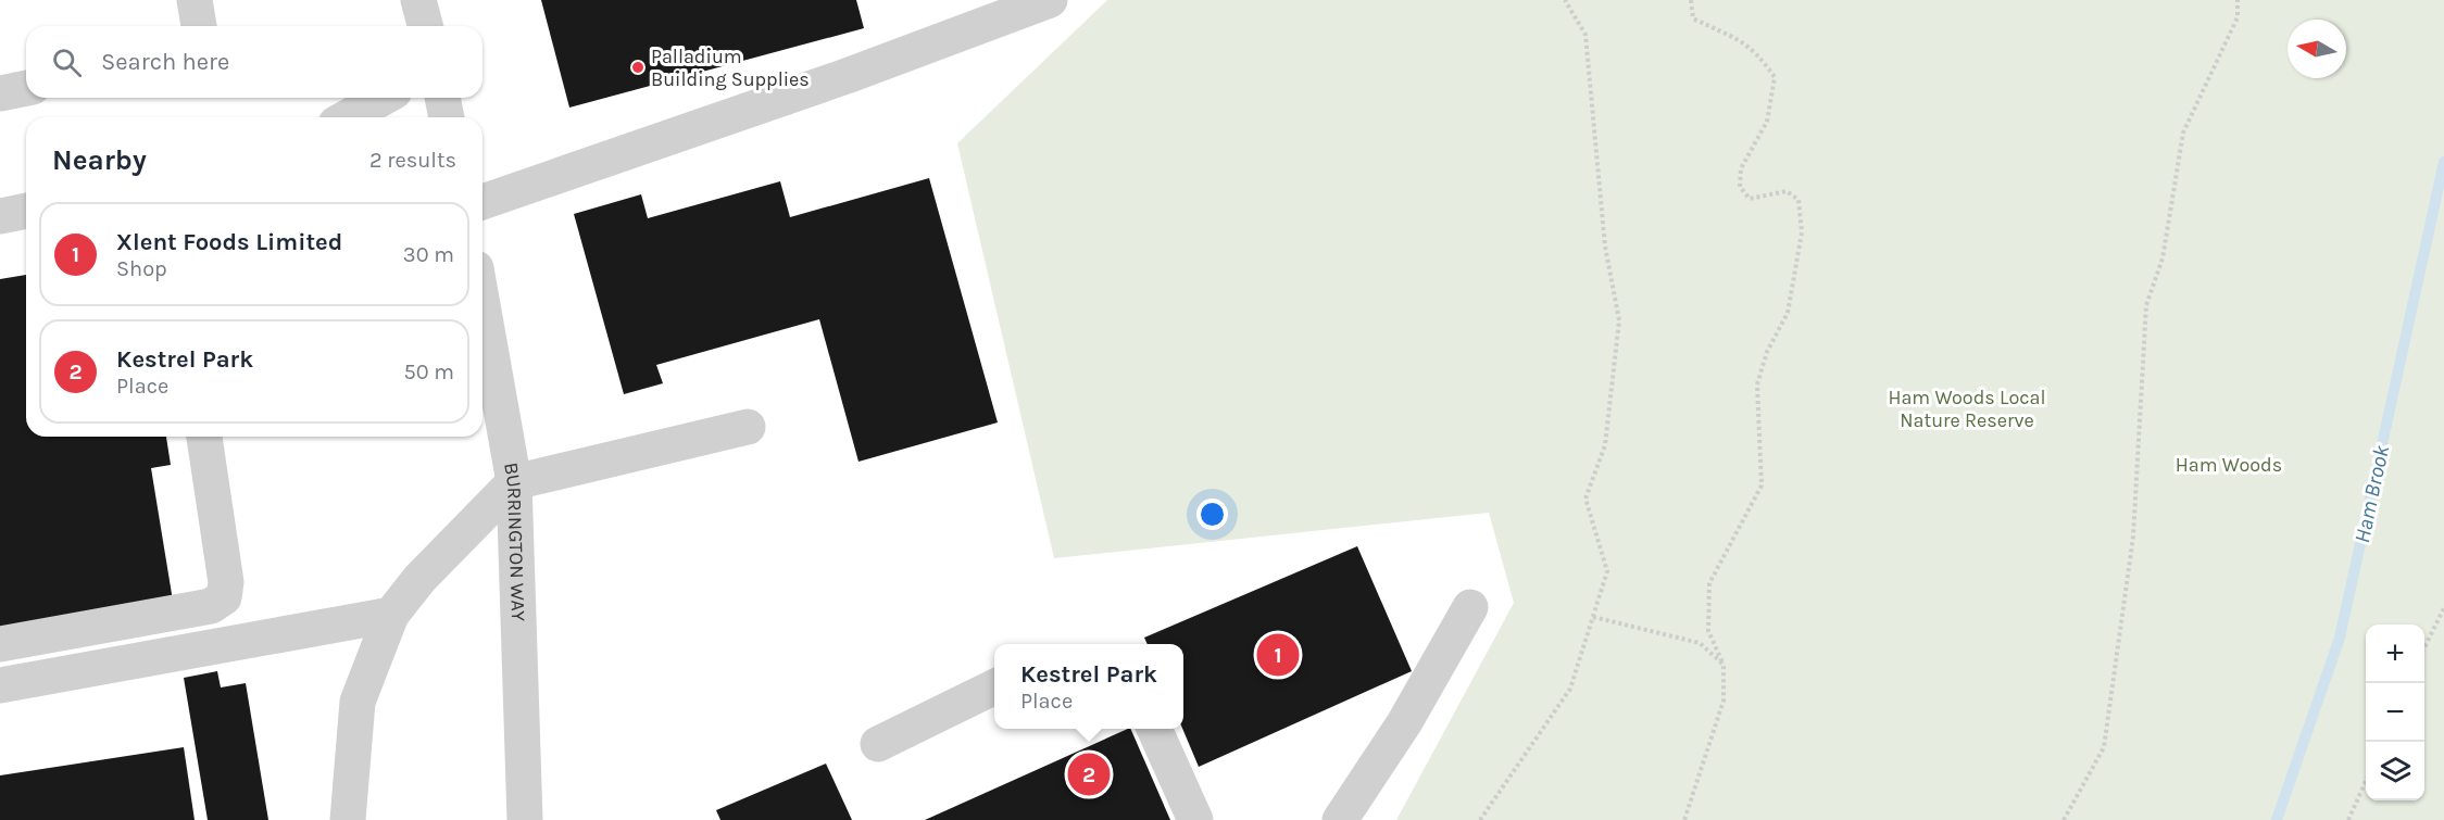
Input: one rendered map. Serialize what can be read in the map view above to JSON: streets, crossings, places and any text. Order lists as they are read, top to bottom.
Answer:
{
  "streets": {
    "street": ["BURRINGTON WAY"]
  },
  "water": ["Ham Brook"],
  "parks": ["Ham Woods Local Nature Reserve", "Ham Woods"],
  "places": ["Palladium Building Supplies"],
  "north": "left",
  "page": {
    "search": "Search here",
    "heading": ["Nearby", "2 results"],
    "list": [
      {
        "mark": "1",
        "name": "Xlent Foods Limited",
        "note": "Shop",
        "value": "30 m"
      },
      {
        "mark": "2",
        "name": "Kestrel Park",
        "note": "Place",
        "value": "50 m"
      }
    ],
    "map_buttons": ["+", "−"],
    "pins": ["1", "2"],
    "popup": ["Kestrel Park", "Place"]
  }
}
